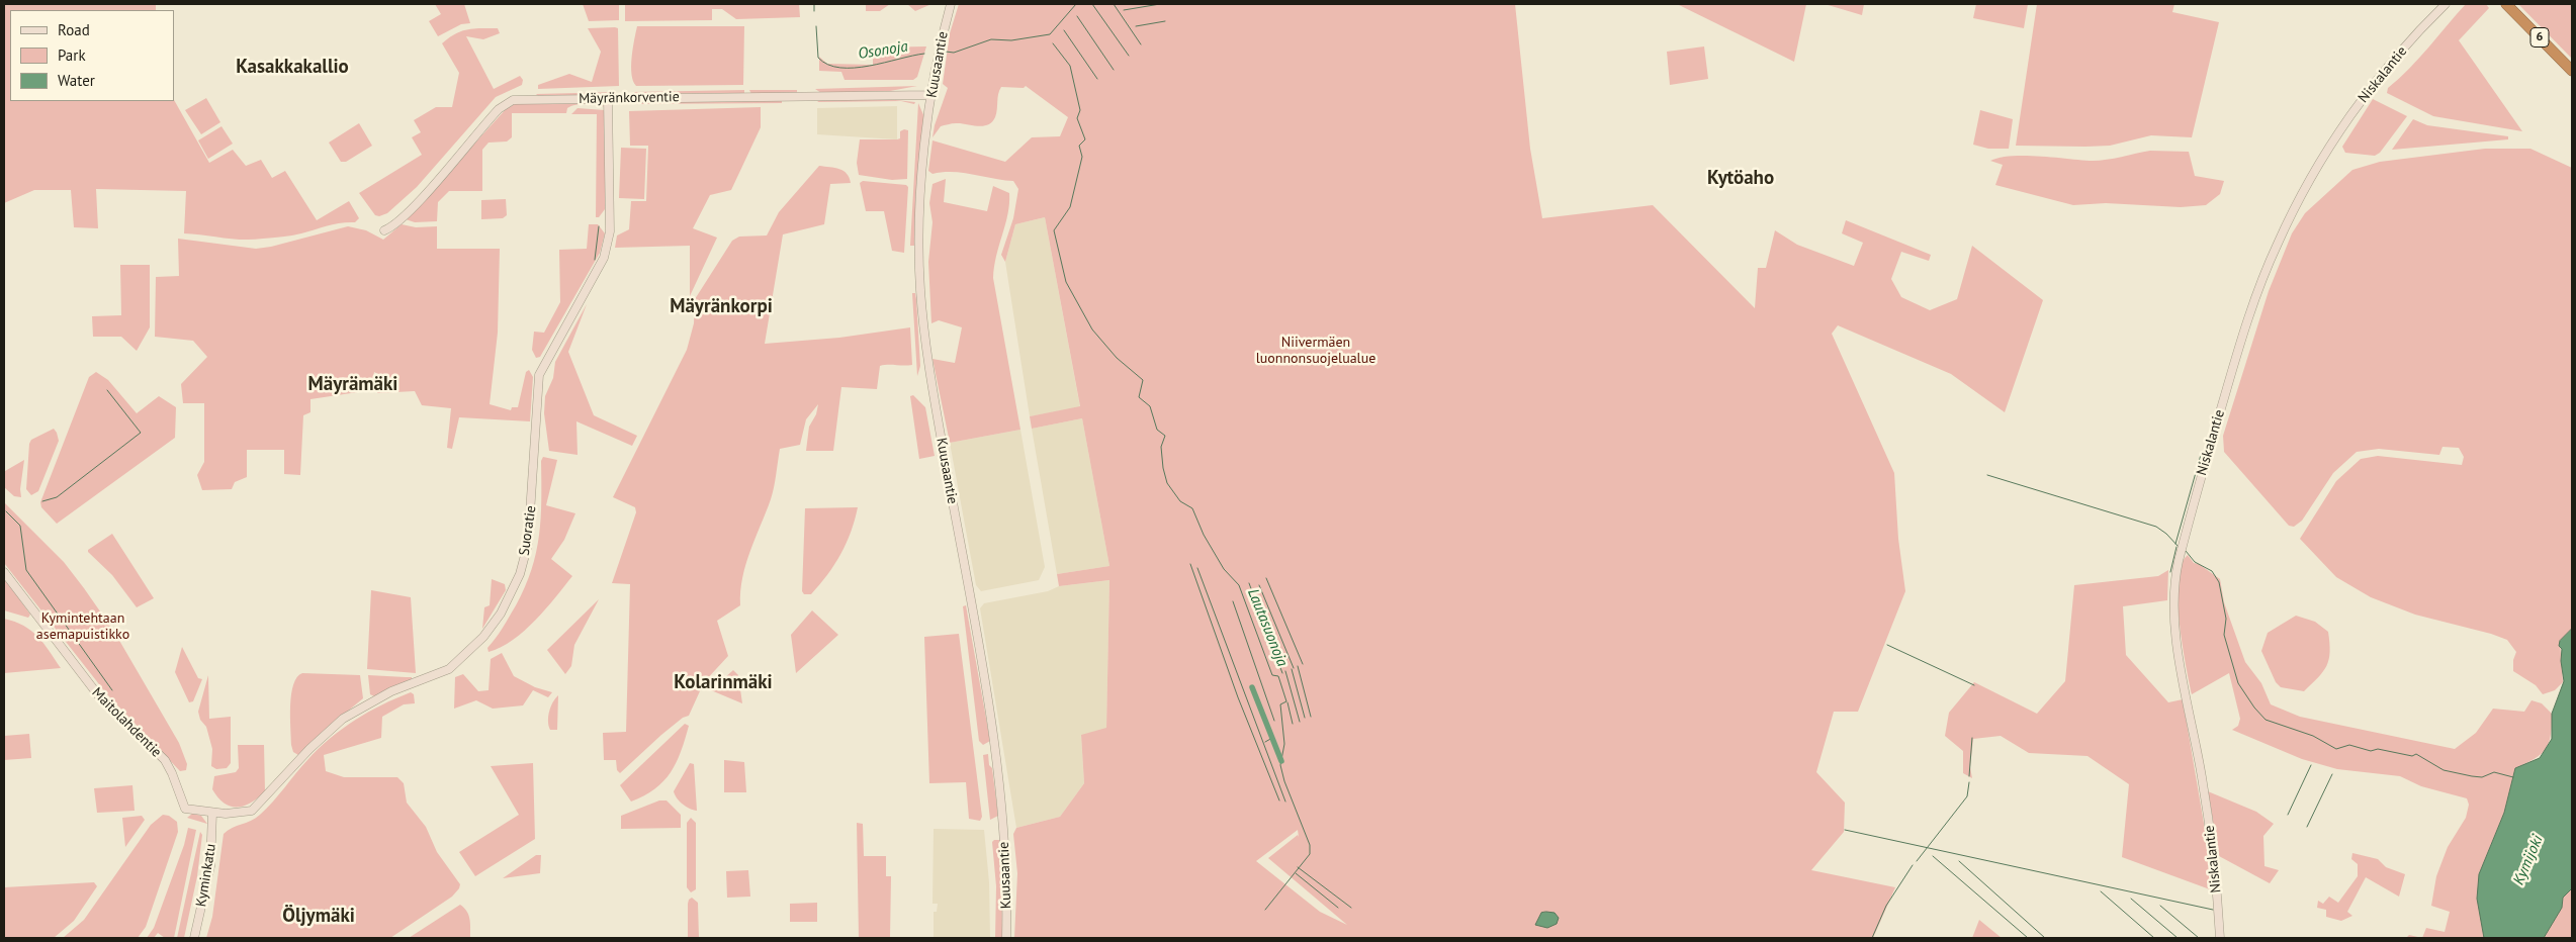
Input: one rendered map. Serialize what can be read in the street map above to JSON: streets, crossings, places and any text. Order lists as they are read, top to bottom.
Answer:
{
  "streets": {
    "highway": ["6"],
    "street": [
      "Kuusaantie",
      "Niskalantie",
      "Mäyränkorventie",
      "Suoratie",
      "Maitolahdentie",
      "Kyminkatu"
    ]
  },
  "crossings": [
    ["Kuusaantie", "Mäyränkorventie"],
    ["Mäyränkorventie", "Suoratie"],
    ["Suoratie", "Maitolahdentie"],
    ["Suoratie", "Kyminkatu"],
    ["Maitolahdentie", "Kyminkatu"]
  ],
  "districts": [
    "Kasakkakallio",
    "Kytöaho",
    "Mäyränkorpi",
    "Mäyrämäki",
    "Kolarinmäki",
    "Öljymäki"
  ],
  "water": ["Osonoja", "Lautasuonoja", "Kymijoki"],
  "parks": ["Niivermäen luonnonsuojelualue", "Kymintehtaan asemapuistikko"],
  "legend": ["Road", "Park", "Water"]
}
